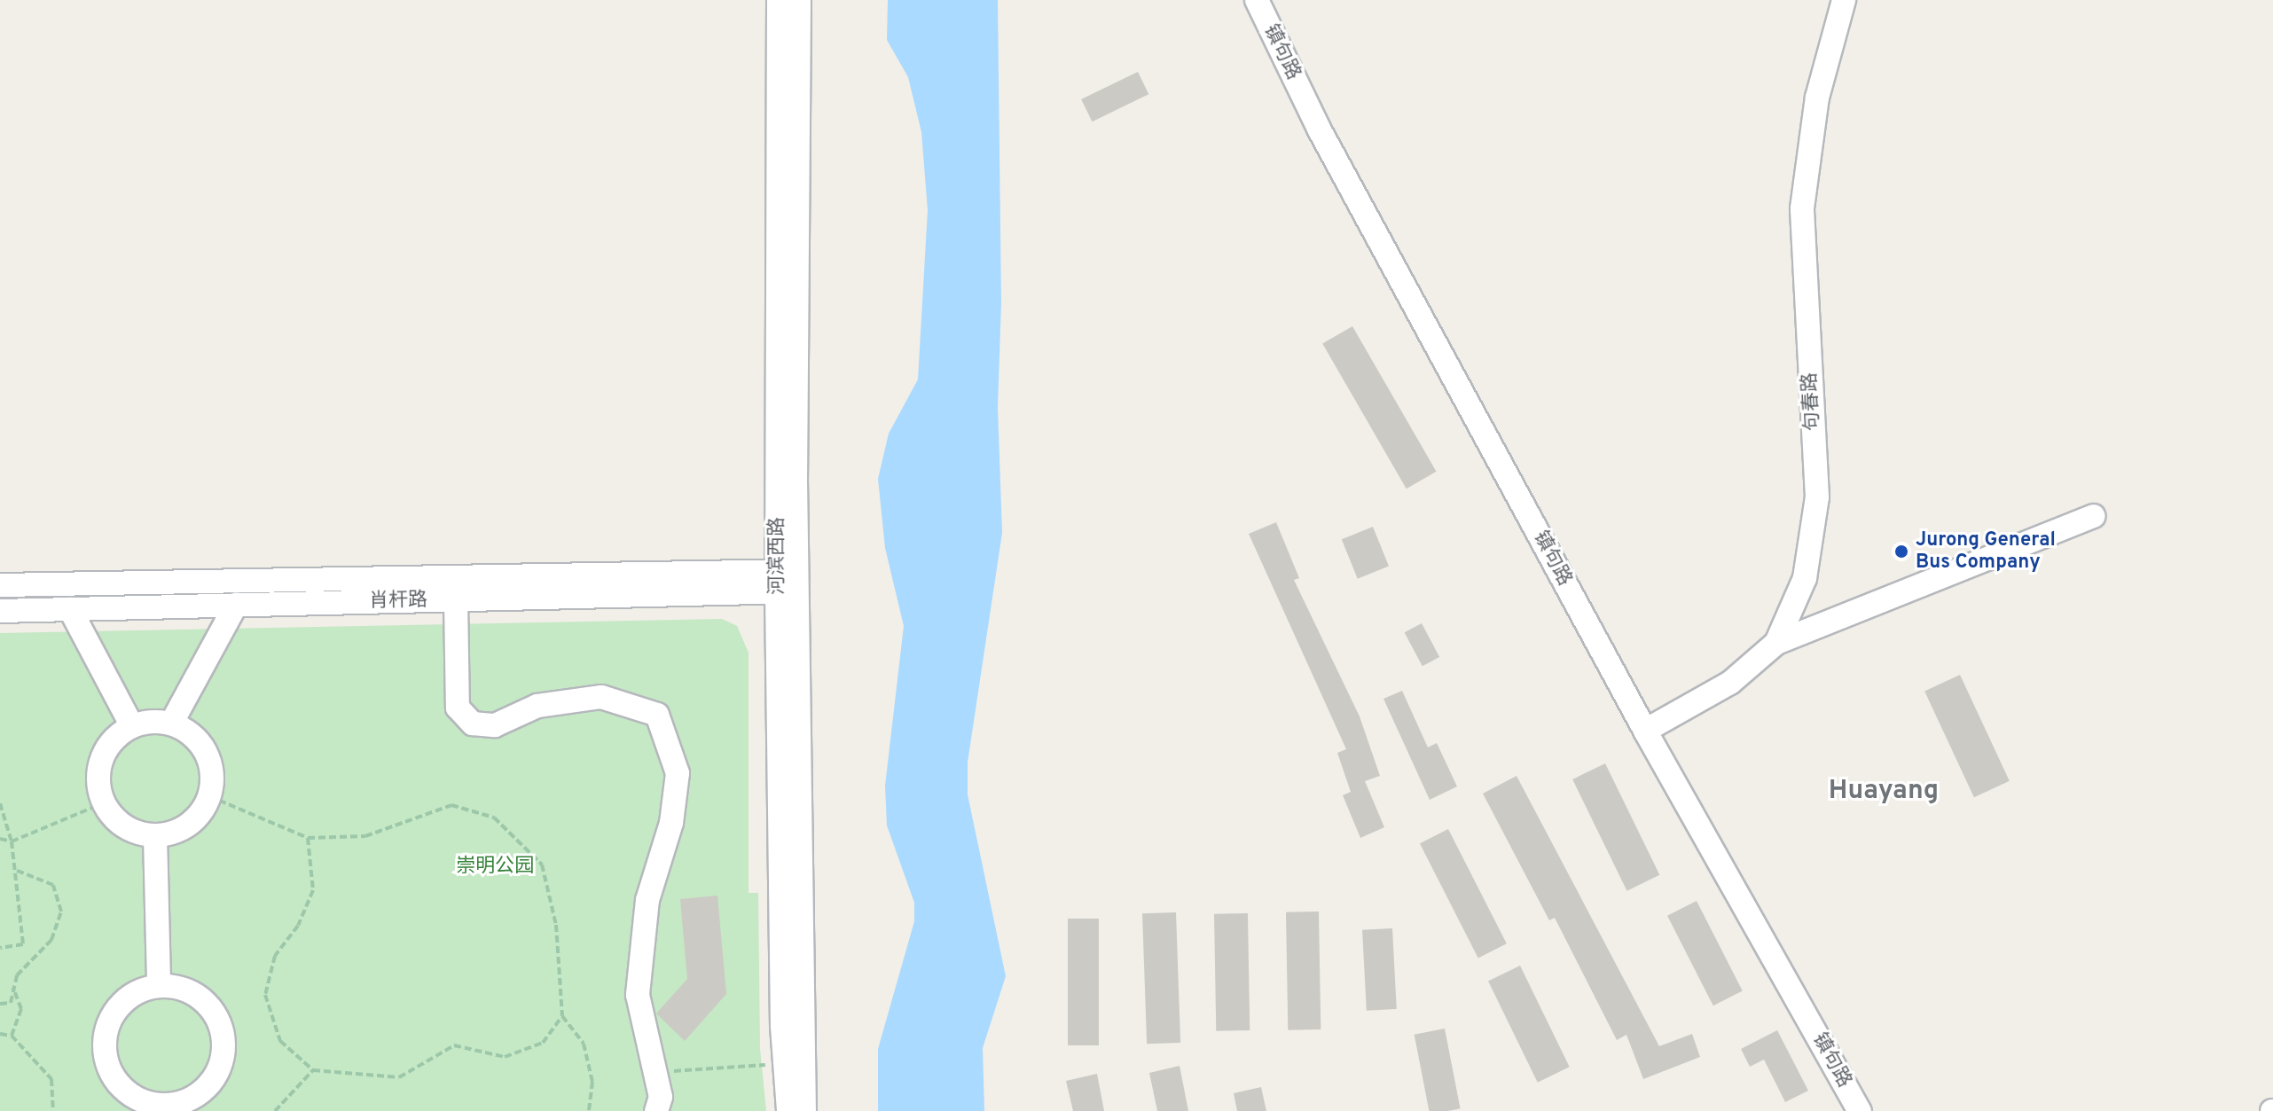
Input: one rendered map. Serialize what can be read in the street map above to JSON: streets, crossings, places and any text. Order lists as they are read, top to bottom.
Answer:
{
  "streets": {
    "street": [
      "镇句路",
      "句春路",
      "河滨西路",
      "肖杆路"
    ]
  },
  "crossings": [
    ["镇句路", "句春路"],
    ["河滨西路", "肖杆路"]
  ],
  "districts": ["Huayang"],
  "parks": ["崇明公园"],
  "places": ["Jurong General Bus Company"]
}
